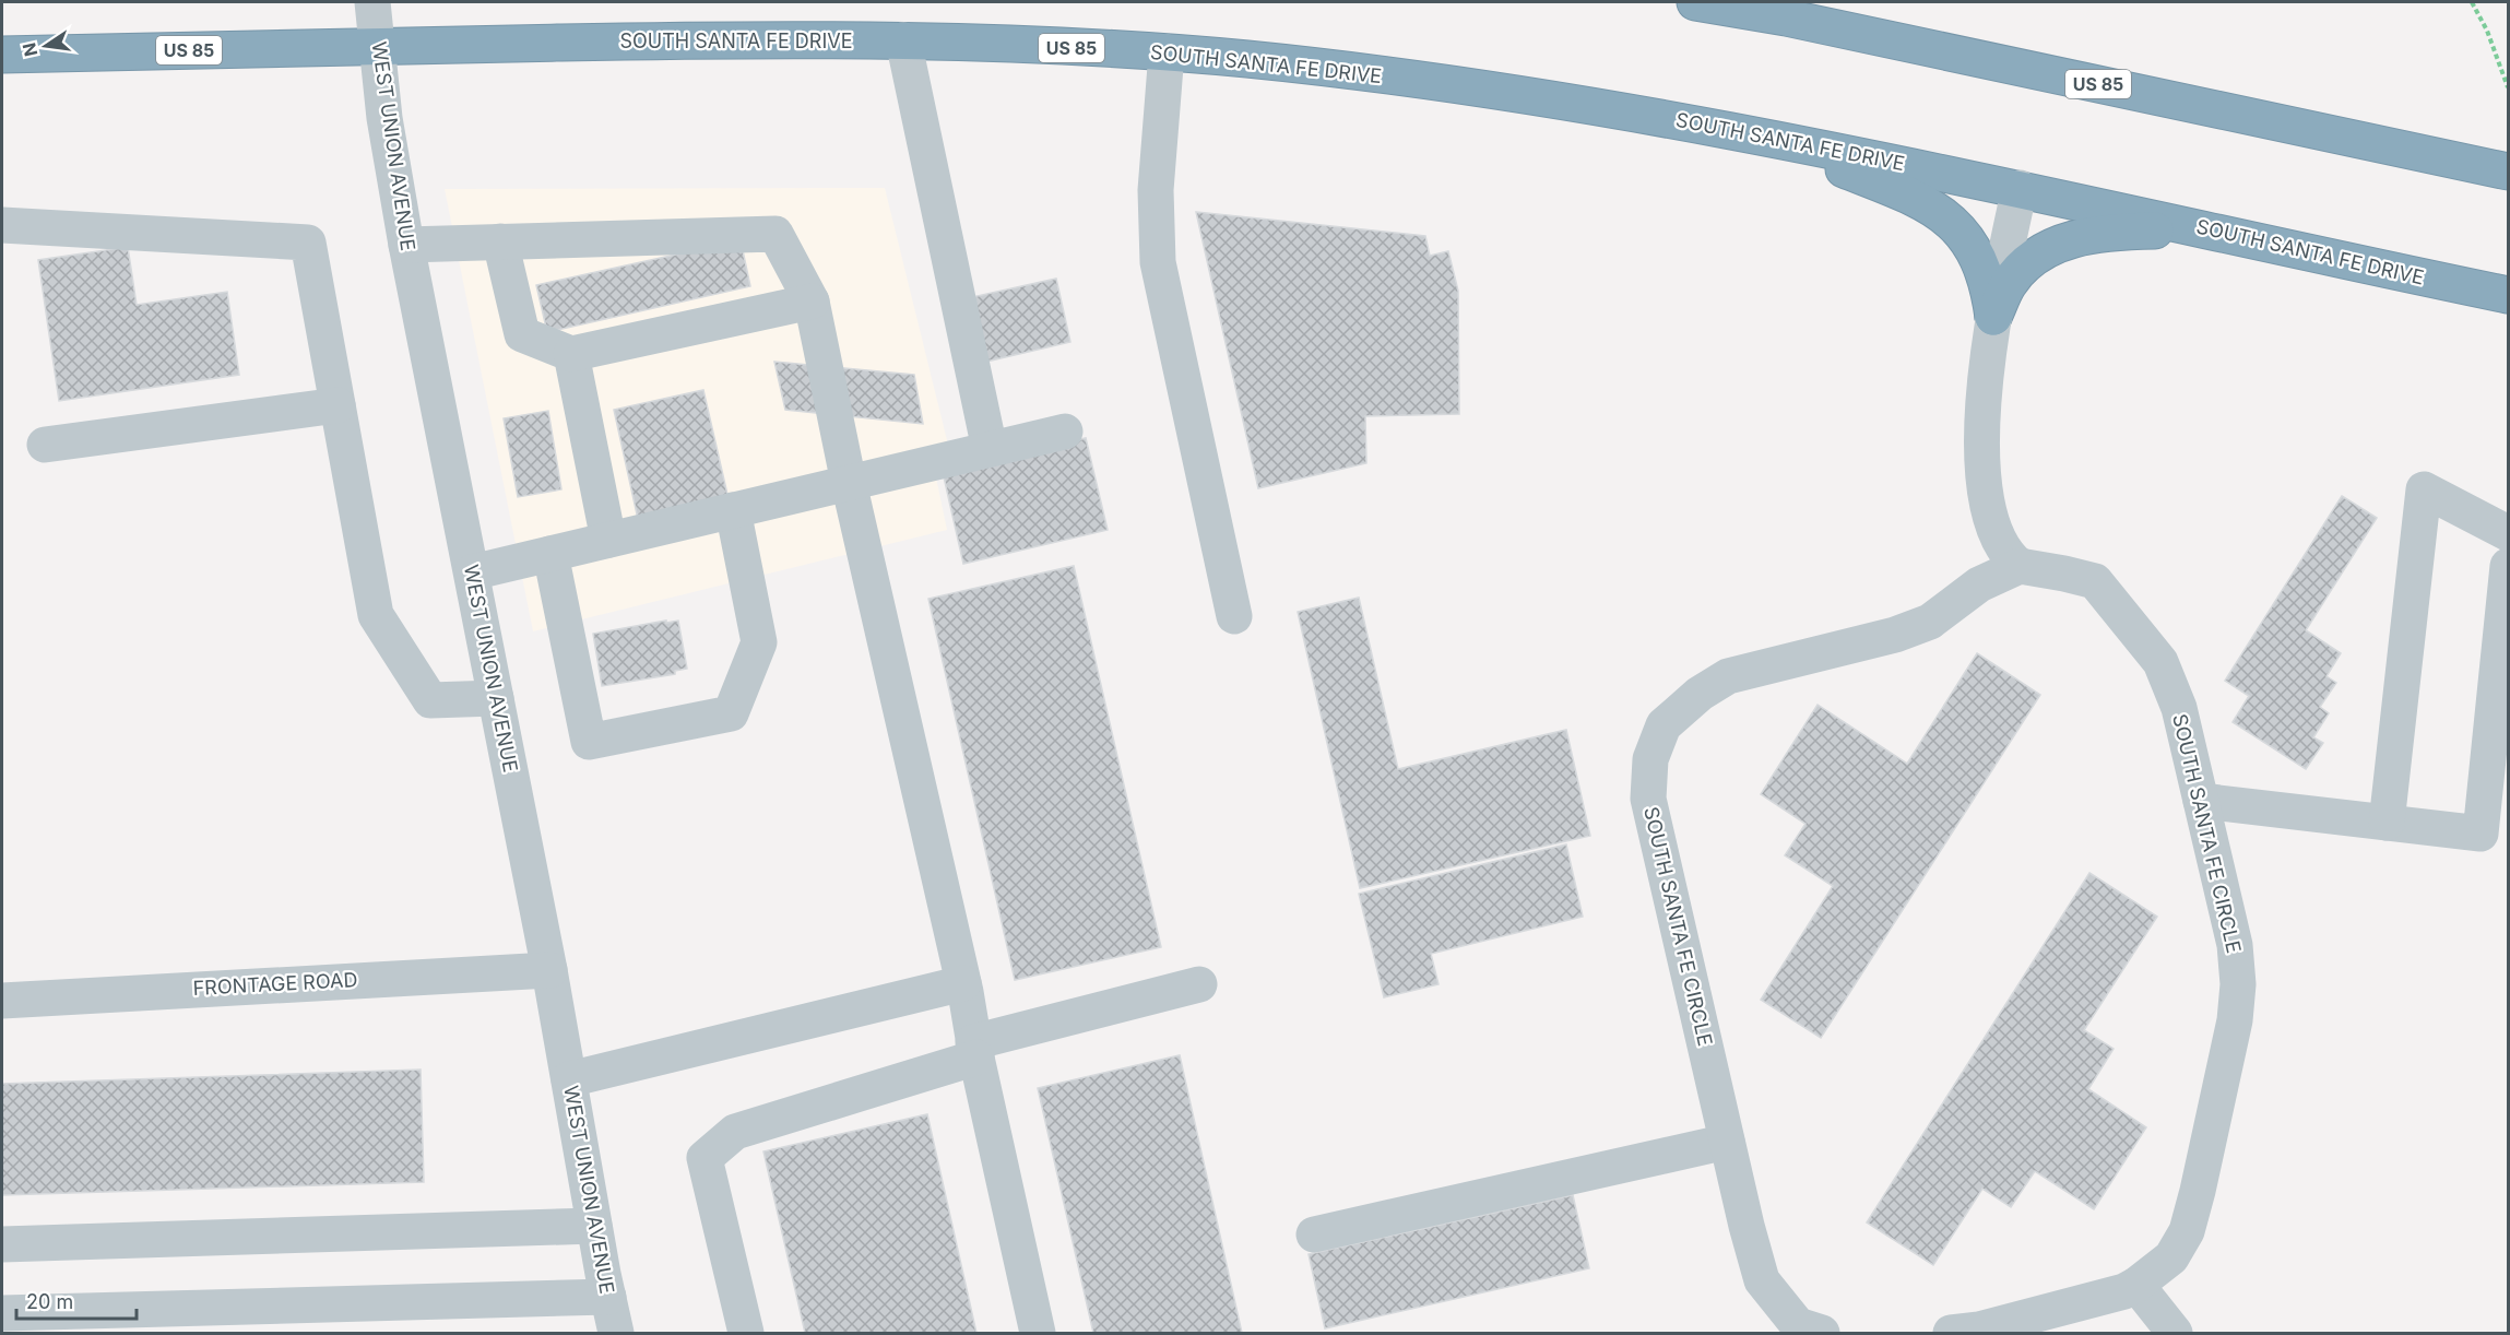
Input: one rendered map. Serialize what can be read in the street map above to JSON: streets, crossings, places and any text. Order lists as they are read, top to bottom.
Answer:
{
  "streets": {
    "highway": ["SOUTH SANTA FE DRIVE", "US 85"],
    "street": ["WEST UNION AVENUE", "SOUTH SANTA FE CIRCLE", "FRONTAGE ROAD"]
  },
  "crossings": [
    ["SOUTH SANTA FE DRIVE", "WEST UNION AVENUE"],
    ["WEST UNION AVENUE", "FRONTAGE ROAD"]
  ],
  "scale_bar": "20 m",
  "north": "left"
}
